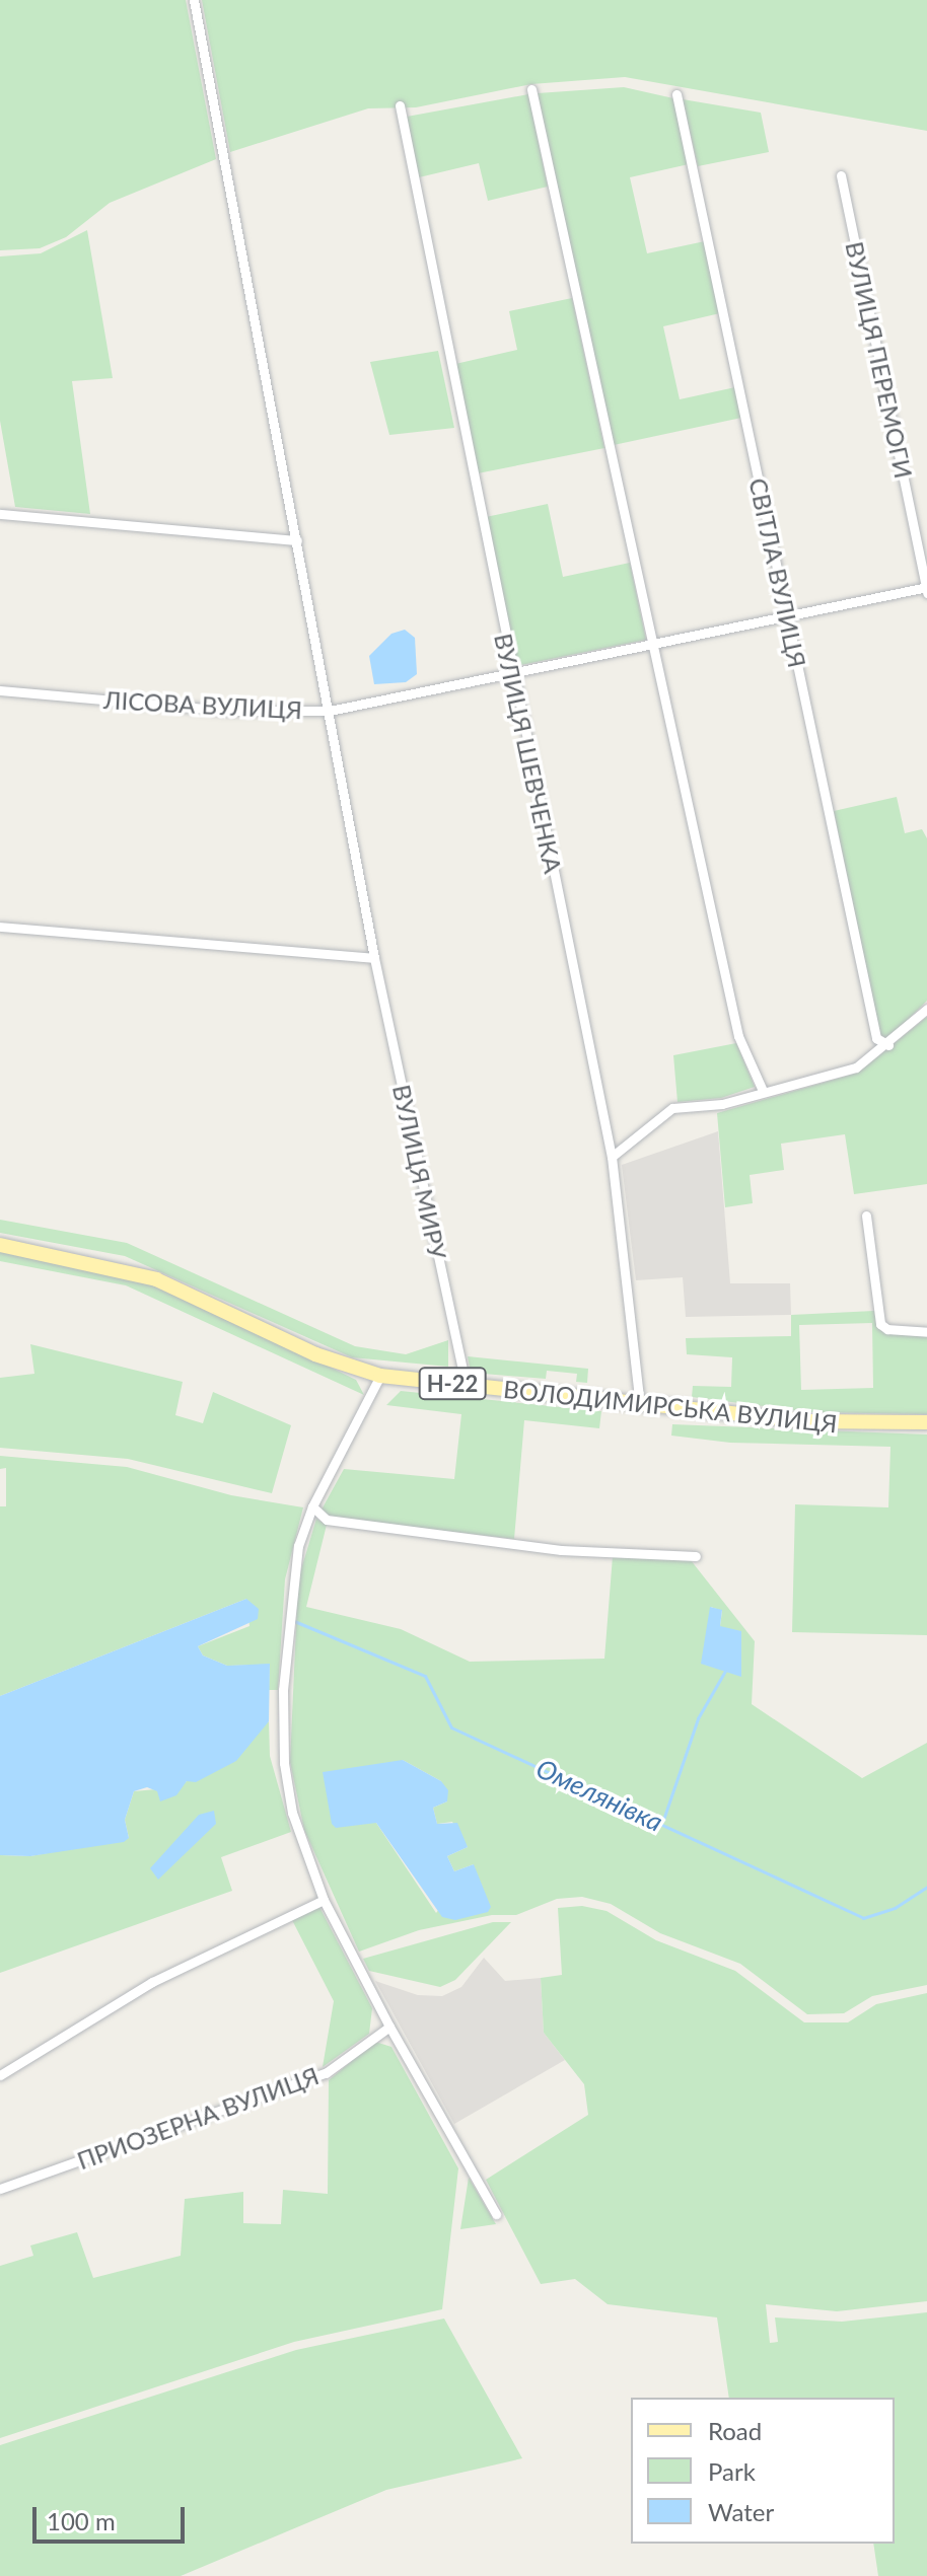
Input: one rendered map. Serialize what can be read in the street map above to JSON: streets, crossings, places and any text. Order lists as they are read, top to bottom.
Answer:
{
  "streets": {
    "main road": ["Н-22", "ВОЛОДИМИРСЬКА ВУЛИЦЯ"],
    "street": [
      "ВУЛИЦЯ ПЕРЕМОГИ",
      "СВІТЛА ВУЛИЦЯ",
      "ЛІСОВА ВУЛИЦЯ",
      "ВУЛИЦЯ ШЕВЧЕНКА",
      "ВУЛИЦЯ МИРУ",
      "ПРИОЗЕРНА ВУЛИЦЯ"
    ]
  },
  "crossings": [
    ["ЛІСОВА ВУЛИЦЯ", "ВУЛИЦЯ МИРУ"],
    ["ВУЛИЦЯ ШЕВЧЕНКА", "ВОЛОДИМИРСЬКА ВУЛИЦЯ"],
    ["ВУЛИЦЯ МИРУ", "ВОЛОДИМИРСЬКА ВУЛИЦЯ"]
  ],
  "water": ["Омелянівка"],
  "legend": ["Road", "Park", "Water"],
  "scale_bar": "100 m"
}
